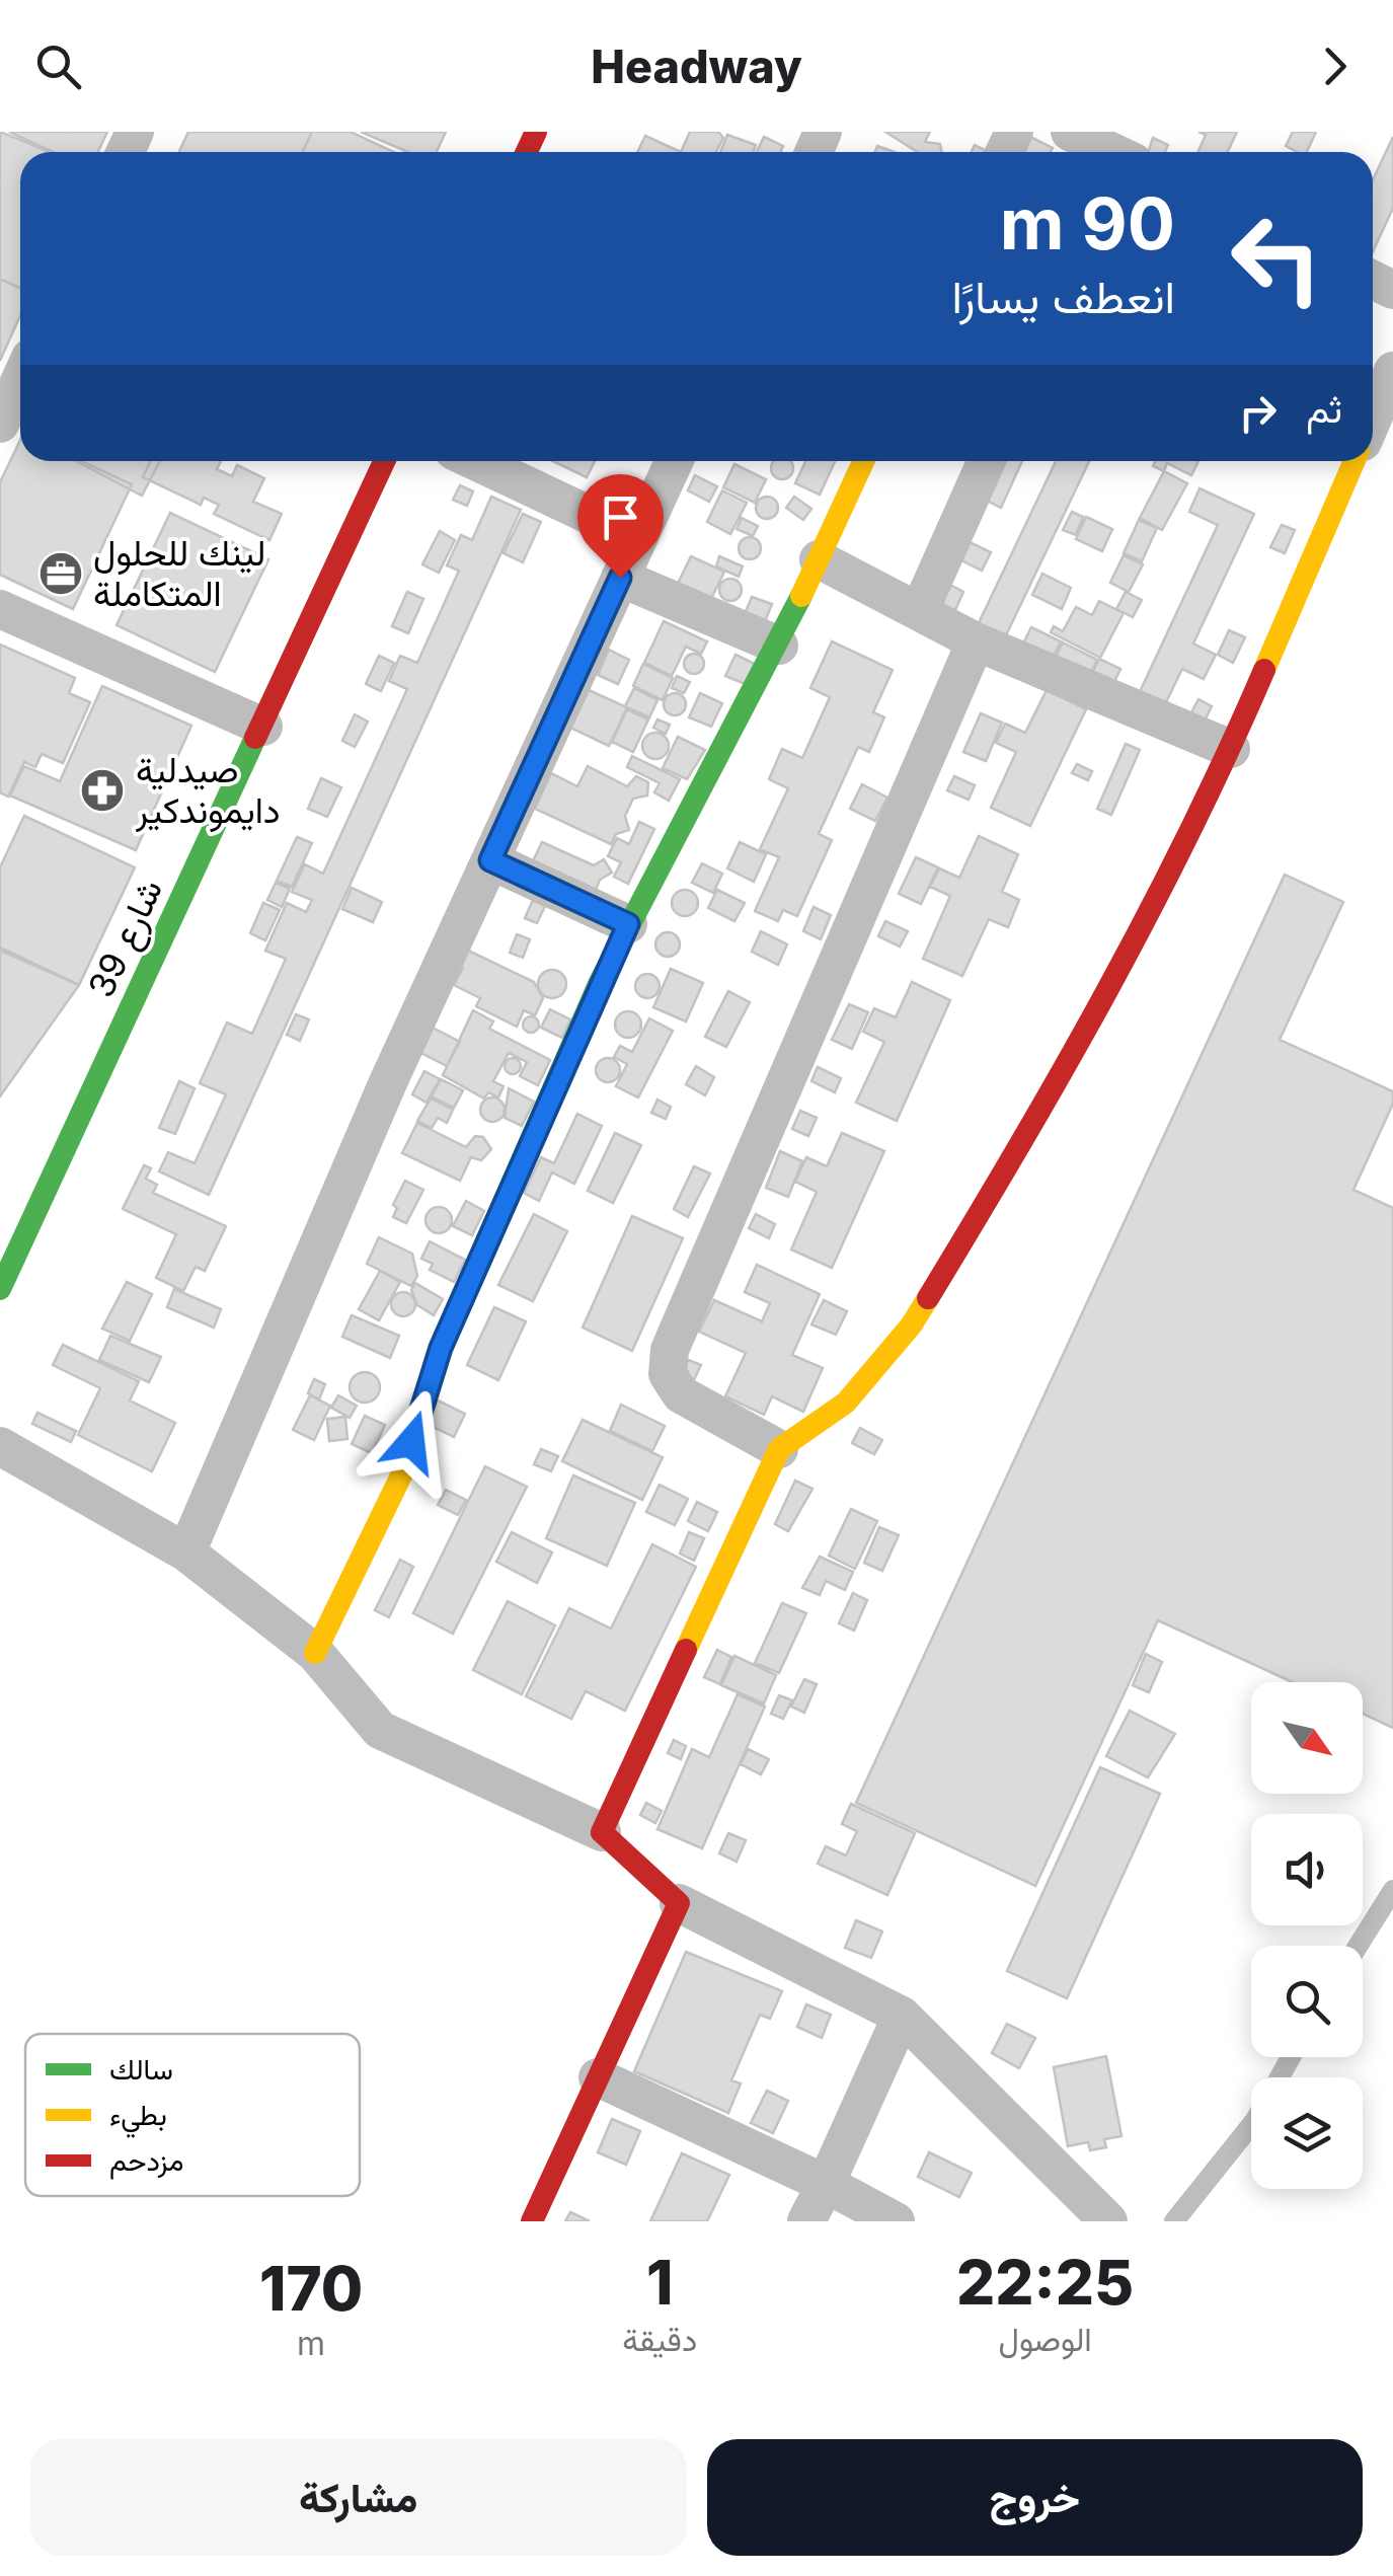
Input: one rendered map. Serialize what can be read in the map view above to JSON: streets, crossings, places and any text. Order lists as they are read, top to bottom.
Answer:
{
  "streets": {
    "street": ["شارع 39"]
  },
  "places": {
    "office": ["لينك للحلول المتكاملة"],
    "pharmacy": ["صيدلية دايموندكير"]
  },
  "legend": ["سالك", "بطيء", "مزدحم"],
  "north": "bottom right",
  "page": {
    "header": "Headway",
    "turn": ["90 m", "انعطف يسارًا"],
    "then": "ثم",
    "eta": [
      "22:25",
      "الوصول",
      "1",
      "دقيقة",
      "170",
      "m"
    ],
    "buttons": ["خروج", "مشاركة"]
  }
}
